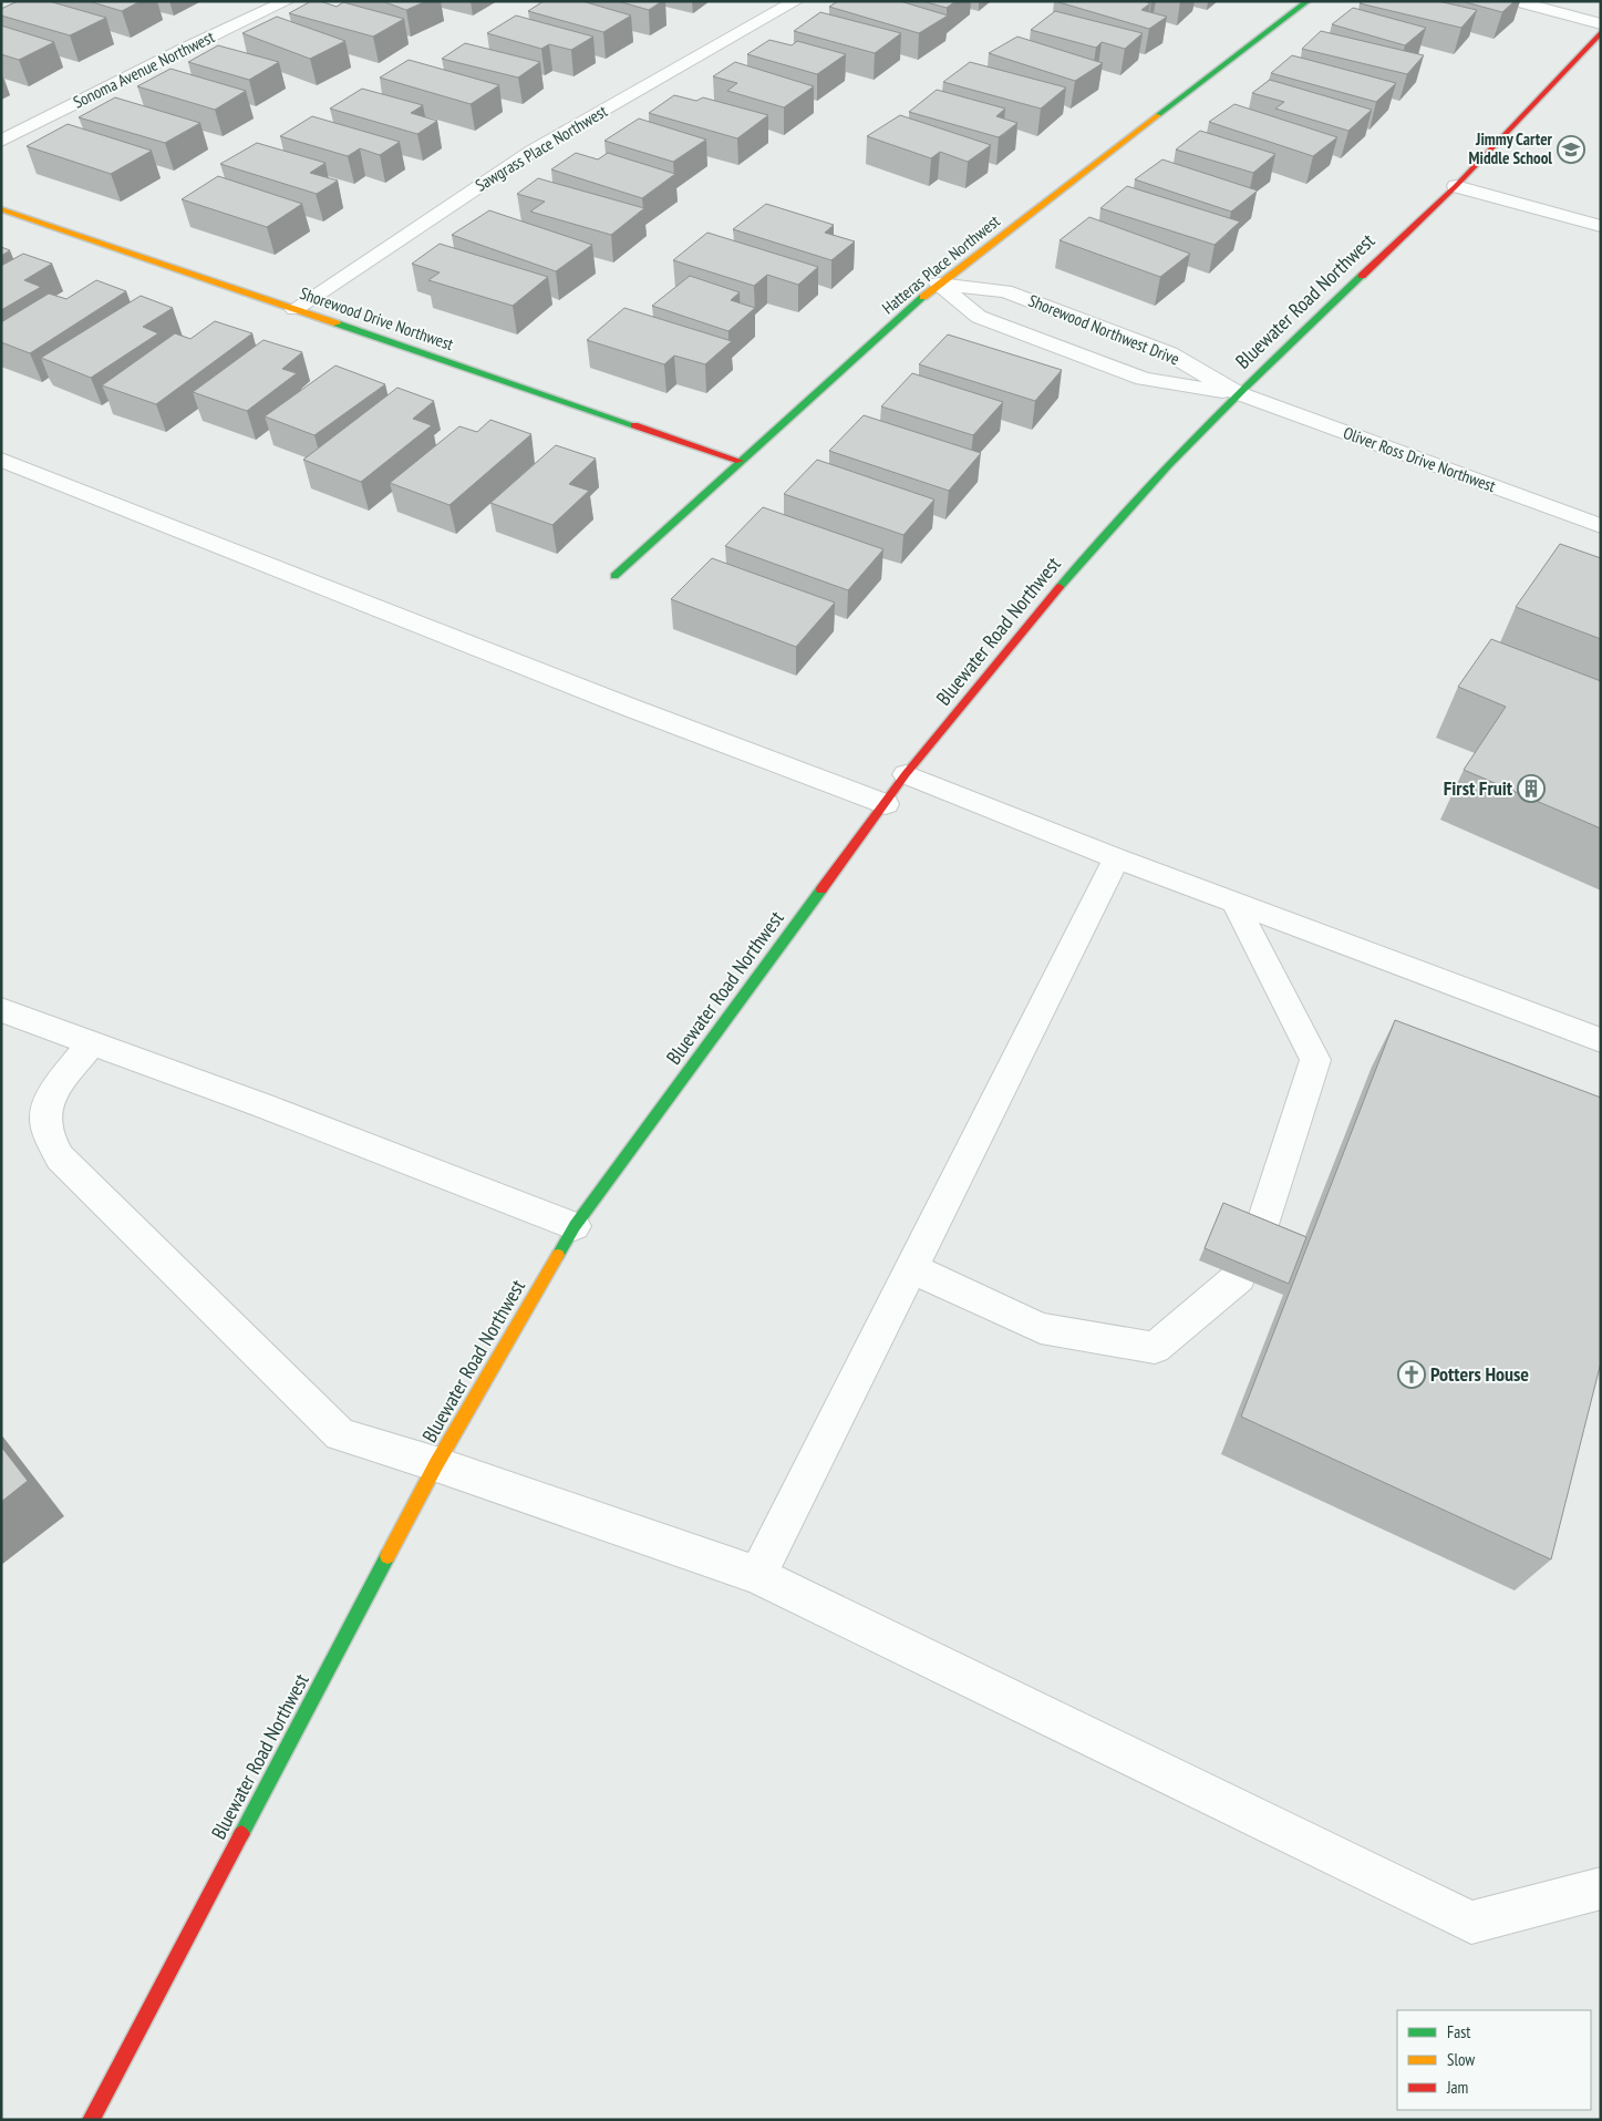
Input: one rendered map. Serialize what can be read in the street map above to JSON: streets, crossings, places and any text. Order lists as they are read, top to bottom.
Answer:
{
  "streets": {
    "street": [
      "Sonoma Avenue Northwest",
      "Sawgrass Place Northwest",
      "Hatteras Place Northwest",
      "Bluewater Road Northwest",
      "Shorewood Drive Northwest",
      "Shorewood Northwest Drive",
      "Oliver Ross Drive Northwest"
    ]
  },
  "crossings": [
    ["Sawgrass Place Northwest", "Shorewood Drive Northwest"],
    ["Hatteras Place Northwest", "Shorewood Drive Northwest"],
    ["Hatteras Place Northwest", "Shorewood Northwest Drive"],
    ["Bluewater Road Northwest", "Shorewood Northwest Drive"],
    ["Bluewater Road Northwest", "Oliver Ross Drive Northwest"],
    ["Shorewood Northwest Drive", "Oliver Ross Drive Northwest"]
  ],
  "places": {
    "school or university": ["Jimmy Carter Middle School"],
    "building": ["First Fruit"],
    "church": ["Potters House"]
  },
  "legend": ["Fast", "Slow", "Jam"]
}
